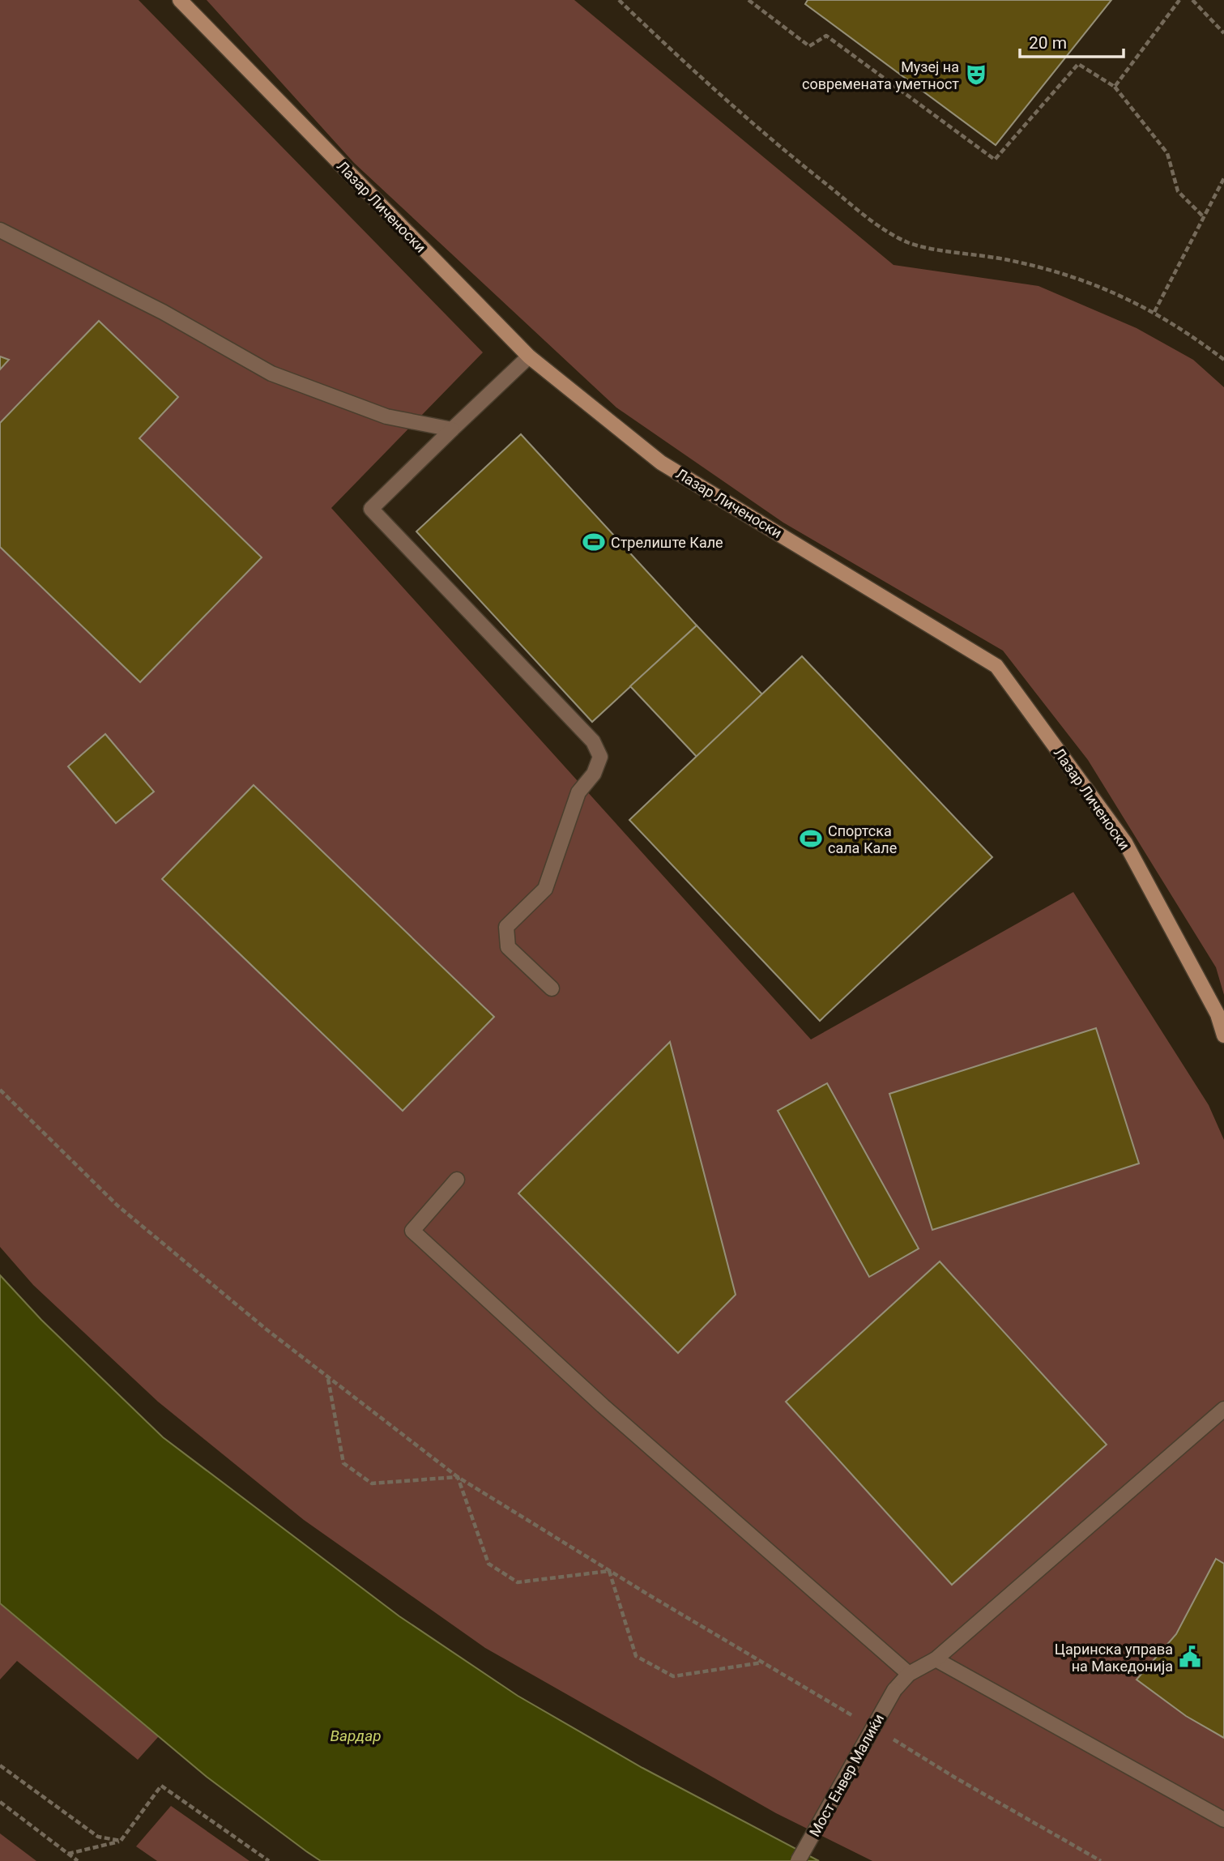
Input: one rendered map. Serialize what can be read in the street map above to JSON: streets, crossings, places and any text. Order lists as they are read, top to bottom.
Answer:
{
  "streets": {
    "street": ["Лазар Личеноски", "Мост Енвер Малиќи"]
  },
  "water": ["Вардар"],
  "places": {
    "theatre": ["Музеј на современата уметност"],
    "sports": ["Стрелиште Кале", "Спортска сала Кале"],
    "public building": ["Царинска управа на Македонија"]
  },
  "scale_bar": "20 m"
}
